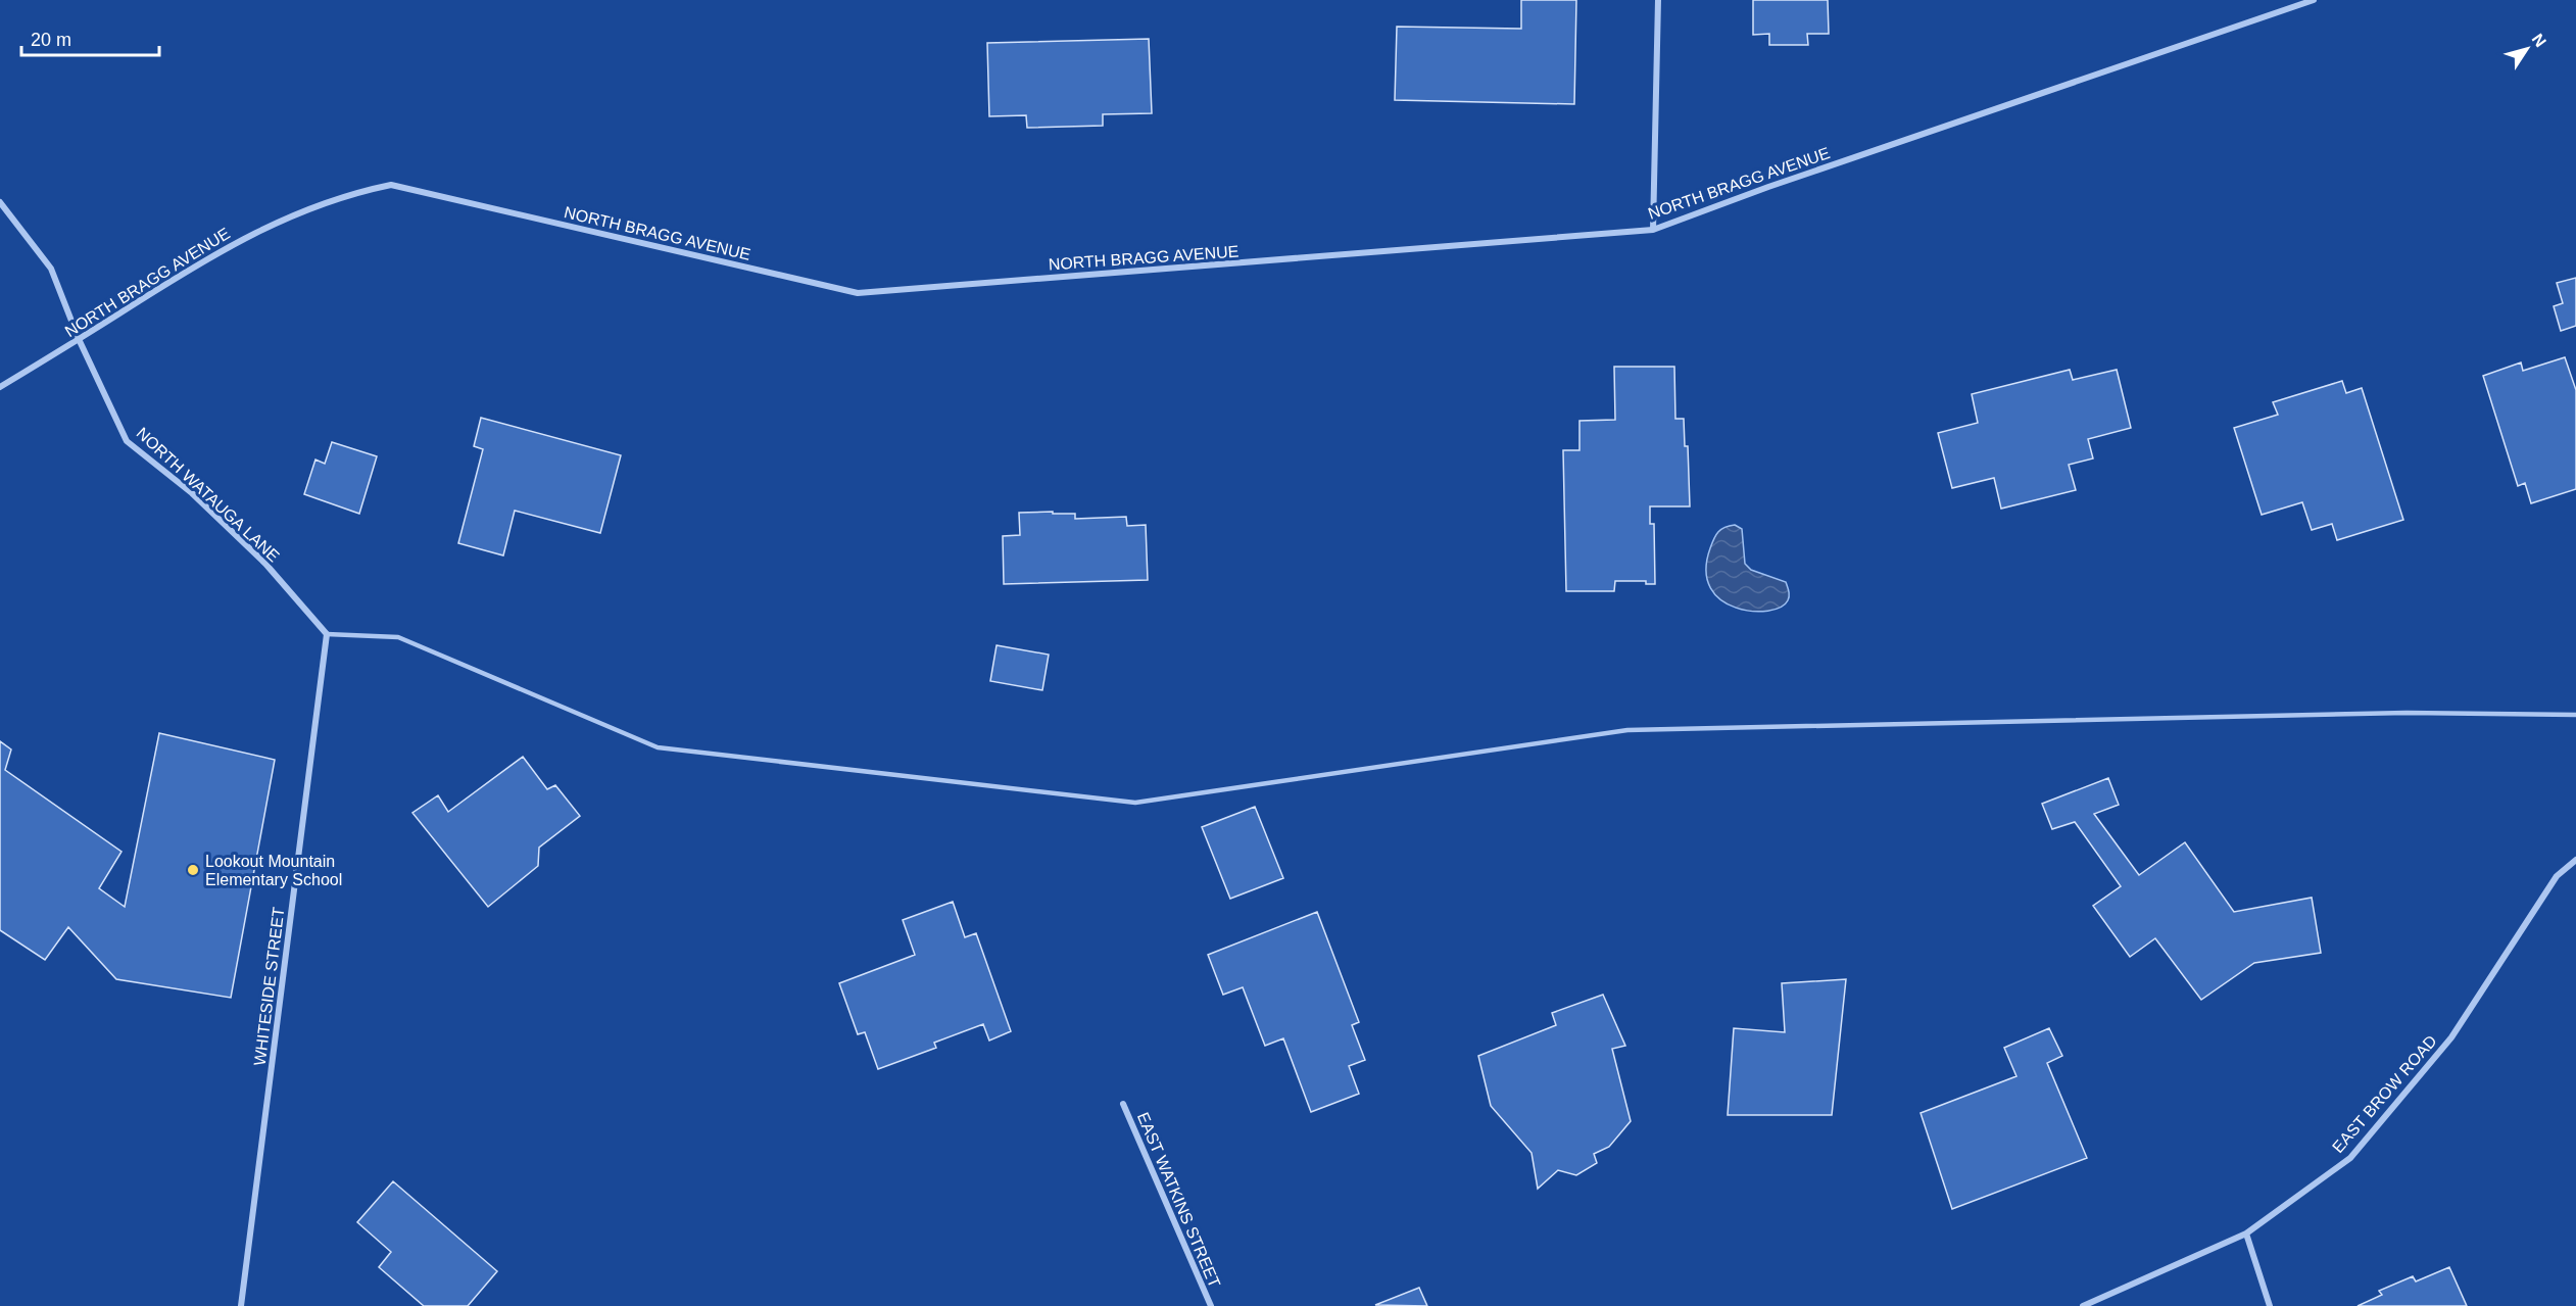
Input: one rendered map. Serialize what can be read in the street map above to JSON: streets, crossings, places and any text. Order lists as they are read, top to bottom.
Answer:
{
  "streets": {
    "street": [
      "NORTH BRAGG AVENUE",
      "NORTH WATAUGA LANE",
      "WHITESIDE STREET",
      "EAST BROW ROAD",
      "EAST WATKINS STREET"
    ]
  },
  "crossings": [
    ["NORTH BRAGG AVENUE", "NORTH WATAUGA LANE"],
    ["NORTH WATAUGA LANE", "WHITESIDE STREET"]
  ],
  "places": ["Lookout Mountain Elementary School"],
  "scale_bar": "20 m",
  "north": "top right"
}
